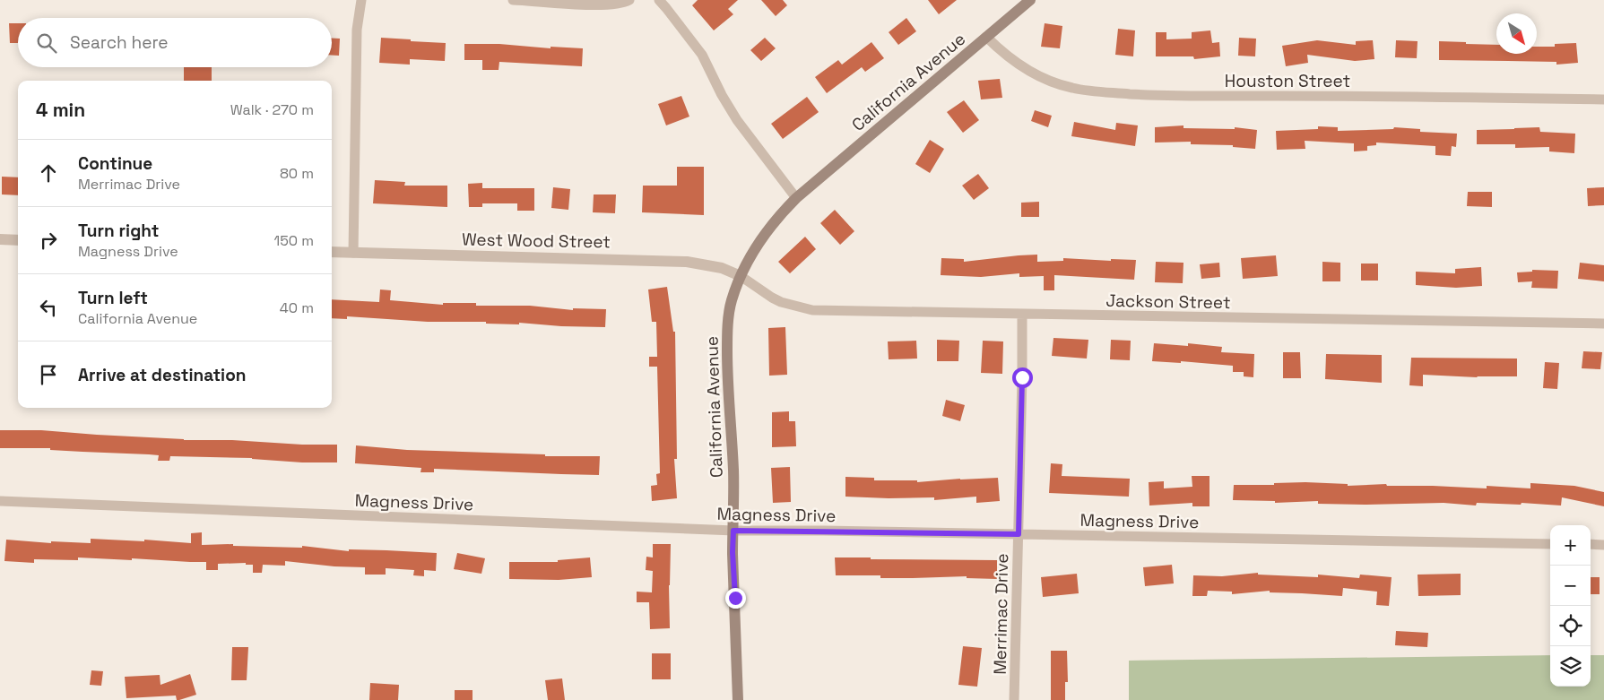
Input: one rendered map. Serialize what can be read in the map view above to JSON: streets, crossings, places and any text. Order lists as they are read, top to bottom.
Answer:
{
  "streets": {
    "main road": ["California Avenue"],
    "street": [
      "Houston Street",
      "West Wood Street",
      "Jackson Street",
      "Magness Drive",
      "Merrimac Drive"
    ]
  },
  "crossings": [
    ["Houston Street", "California Avenue"],
    ["California Avenue", "West Wood Street"],
    ["California Avenue", "Jackson Street"],
    ["California Avenue", "Magness Drive"],
    ["West Wood Street", "Jackson Street"],
    ["Jackson Street", "Merrimac Drive"],
    ["Magness Drive", "Merrimac Drive"]
  ],
  "north": "bottom right",
  "page": {
    "search": "Search here",
    "heading": ["4 min", "Walk · 270 m"],
    "list": [
      ["Continue", "Merrimac Drive", "80 m"],
      ["Turn right", "Magness Drive", "150 m"],
      ["Turn left", "California Avenue", "40 m"],
      "Arrive at destination"
    ],
    "map_buttons": ["+", "−"]
  }
}
